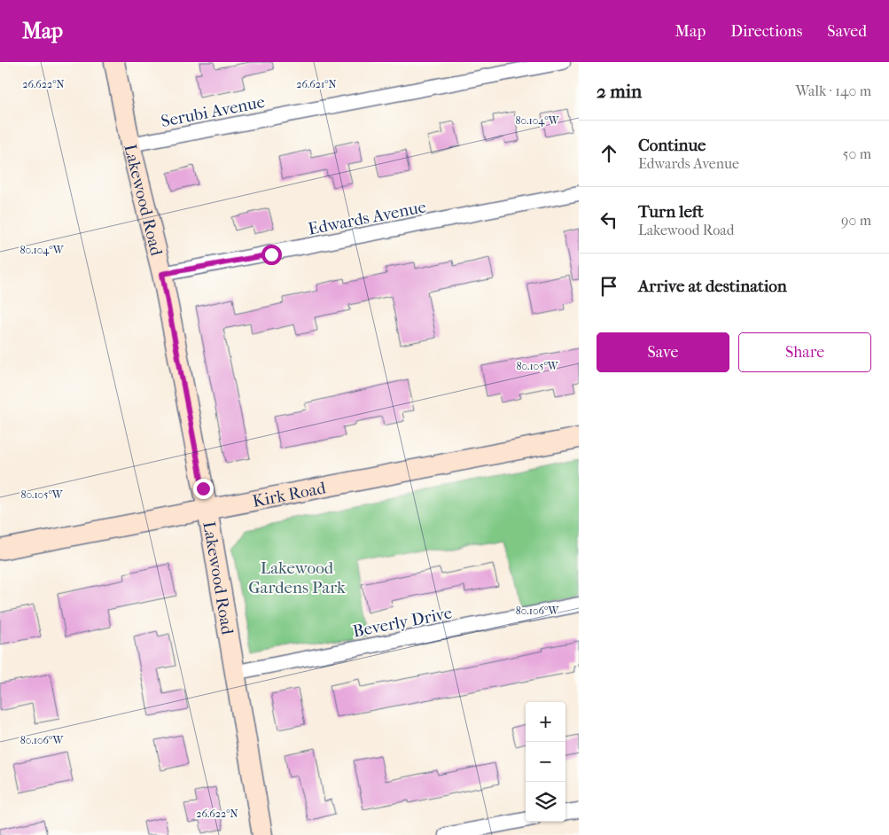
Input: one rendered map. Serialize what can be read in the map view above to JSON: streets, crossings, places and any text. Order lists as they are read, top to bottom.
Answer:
{
  "streets": {
    "street": [
      "Serubi Avenue",
      "Lakewood Road",
      "Edwards Avenue",
      "Kirk Road",
      "Beverly Drive"
    ]
  },
  "crossings": [
    ["Serubi Avenue", "Lakewood Road"],
    ["Lakewood Road", "Edwards Avenue"],
    ["Lakewood Road", "Kirk Road"],
    ["Lakewood Road", "Beverly Drive"]
  ],
  "parks": ["Lakewood Gardens Park"],
  "page": {
    "header": "Map",
    "nav": ["Map", "Directions", "Saved"],
    "heading": ["2 min", "Walk · 140 m"],
    "list": [
      ["Continue", "Edwards Avenue", "50 m"],
      ["Turn left", "Lakewood Road", "90 m"],
      "Arrive at destination"
    ],
    "buttons": ["Save", "Share"],
    "map_buttons": ["+", "−"]
  },
  "coordinates": [
    "26.622°N",
    "26.621°N",
    "80.104°W",
    "80.105°W",
    "80.106°W"
  ]
}
